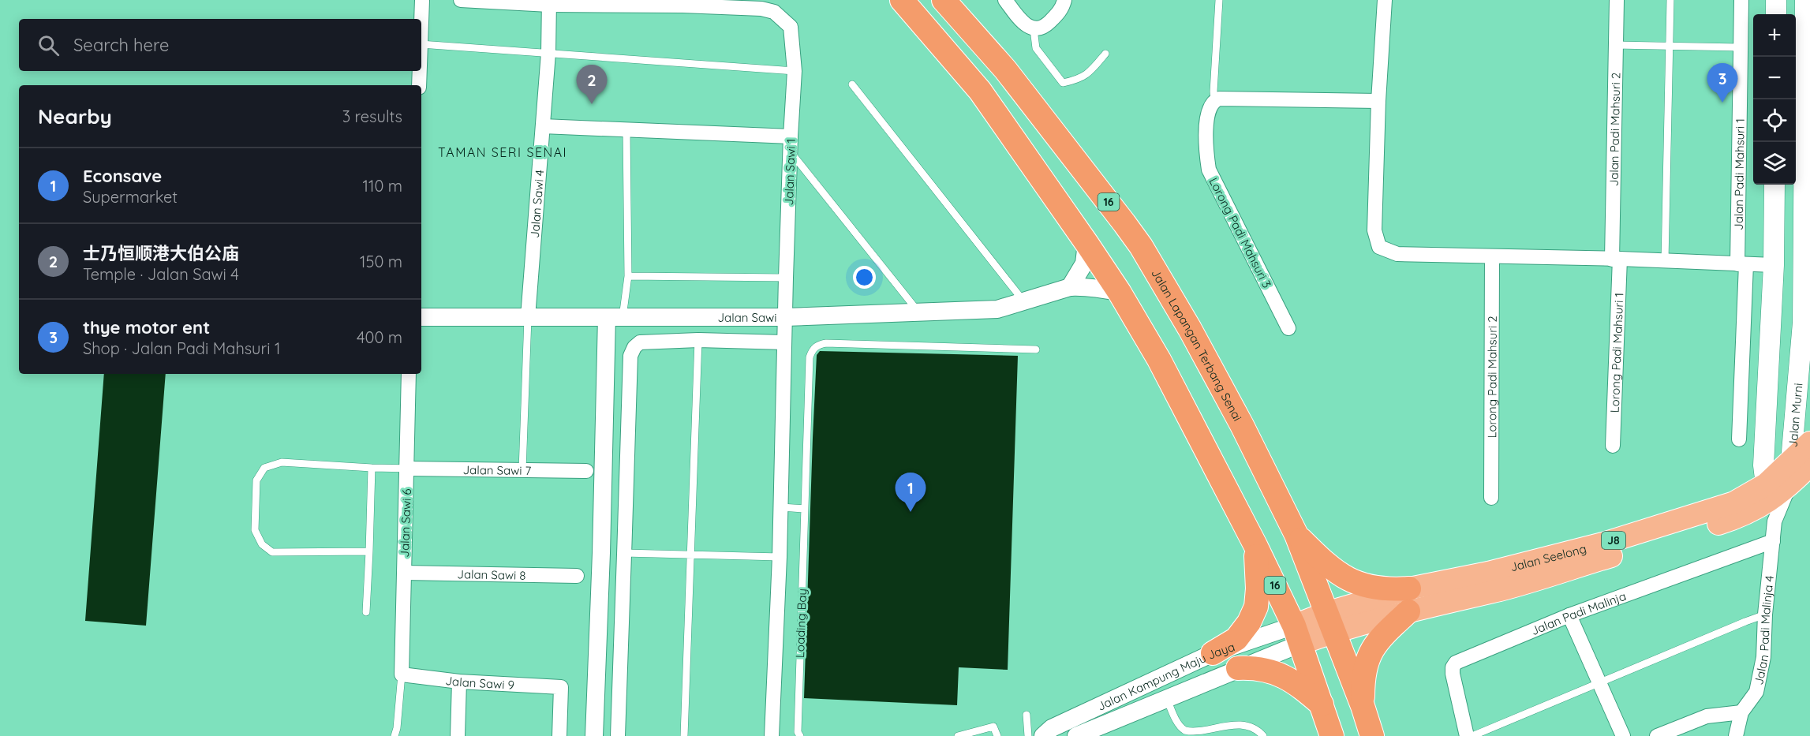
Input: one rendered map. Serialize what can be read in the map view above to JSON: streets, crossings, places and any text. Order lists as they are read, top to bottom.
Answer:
{
  "streets": {
    "highway": ["16", "Jalan Lapangan Terbang Senai"],
    "main road": ["Jalan Murni", "J8", "Jalan Seelong"],
    "street": [
      "Jalan Padi Mahsuri 2",
      "Jalan Sawi 1",
      "Jalan Padi Mahsuri 1",
      "Jalan Sawi 4",
      "Lorong Padi Mahsuri 3",
      "Jalan Sawi",
      "Lorong Padi Mahsuri 1",
      "Lorong Padi Mahsuri 2",
      "Jalan Sawi 7",
      "Jalan Sawi 6",
      "Jalan Sawi 8",
      "Jalan Padi Malinja",
      "Jalan Padi Malinja 4",
      "Jalan Kampung Maju Jaya",
      "Jalan Sawi 9"
    ],
    "lane": ["Loading Bay"]
  },
  "crossings": [
    ["Jalan Padi Mahsuri 2", "Lorong Padi Mahsuri 1"],
    ["Jalan Sawi 1", "Jalan Sawi"],
    ["16", "Jalan Sawi"],
    ["16", "Jalan Seelong"],
    ["16", "Jalan Kampung Maju Jaya"],
    ["Jalan Sawi 4", "Jalan Sawi"],
    ["Jalan Lapangan Terbang Senai", "Jalan Seelong"],
    ["Jalan Murni", "Jalan Seelong"],
    ["Jalan Sawi 7", "Jalan Sawi 6"],
    ["Jalan Sawi 6", "Jalan Sawi 8"],
    ["Jalan Sawi 6", "Jalan Sawi 9"],
    ["Jalan Seelong", "Jalan Padi Malinja 4"],
    ["Jalan Seelong", "Jalan Kampung Maju Jaya"],
    ["Jalan Padi Malinja", "Jalan Padi Malinja 4"]
  ],
  "districts": ["TAMAN SERI SENAI"],
  "page": {
    "map_buttons": ["+", "−"],
    "search": "Search here",
    "pins": ["3", "2", "1"],
    "heading": ["Nearby", "3 results"],
    "list": [
      {
        "mark": "1",
        "name": "Econsave",
        "note": "Supermarket",
        "value": "110 m"
      },
      {
        "mark": "2",
        "name": "士乃恒顺港大伯公庙",
        "note": "Temple · Jalan Sawi 4",
        "value": "150 m"
      },
      {
        "mark": "3",
        "name": "thye motor ent",
        "note": "Shop · Jalan Padi Mahsuri 1",
        "value": "400 m"
      }
    ]
  }
}
